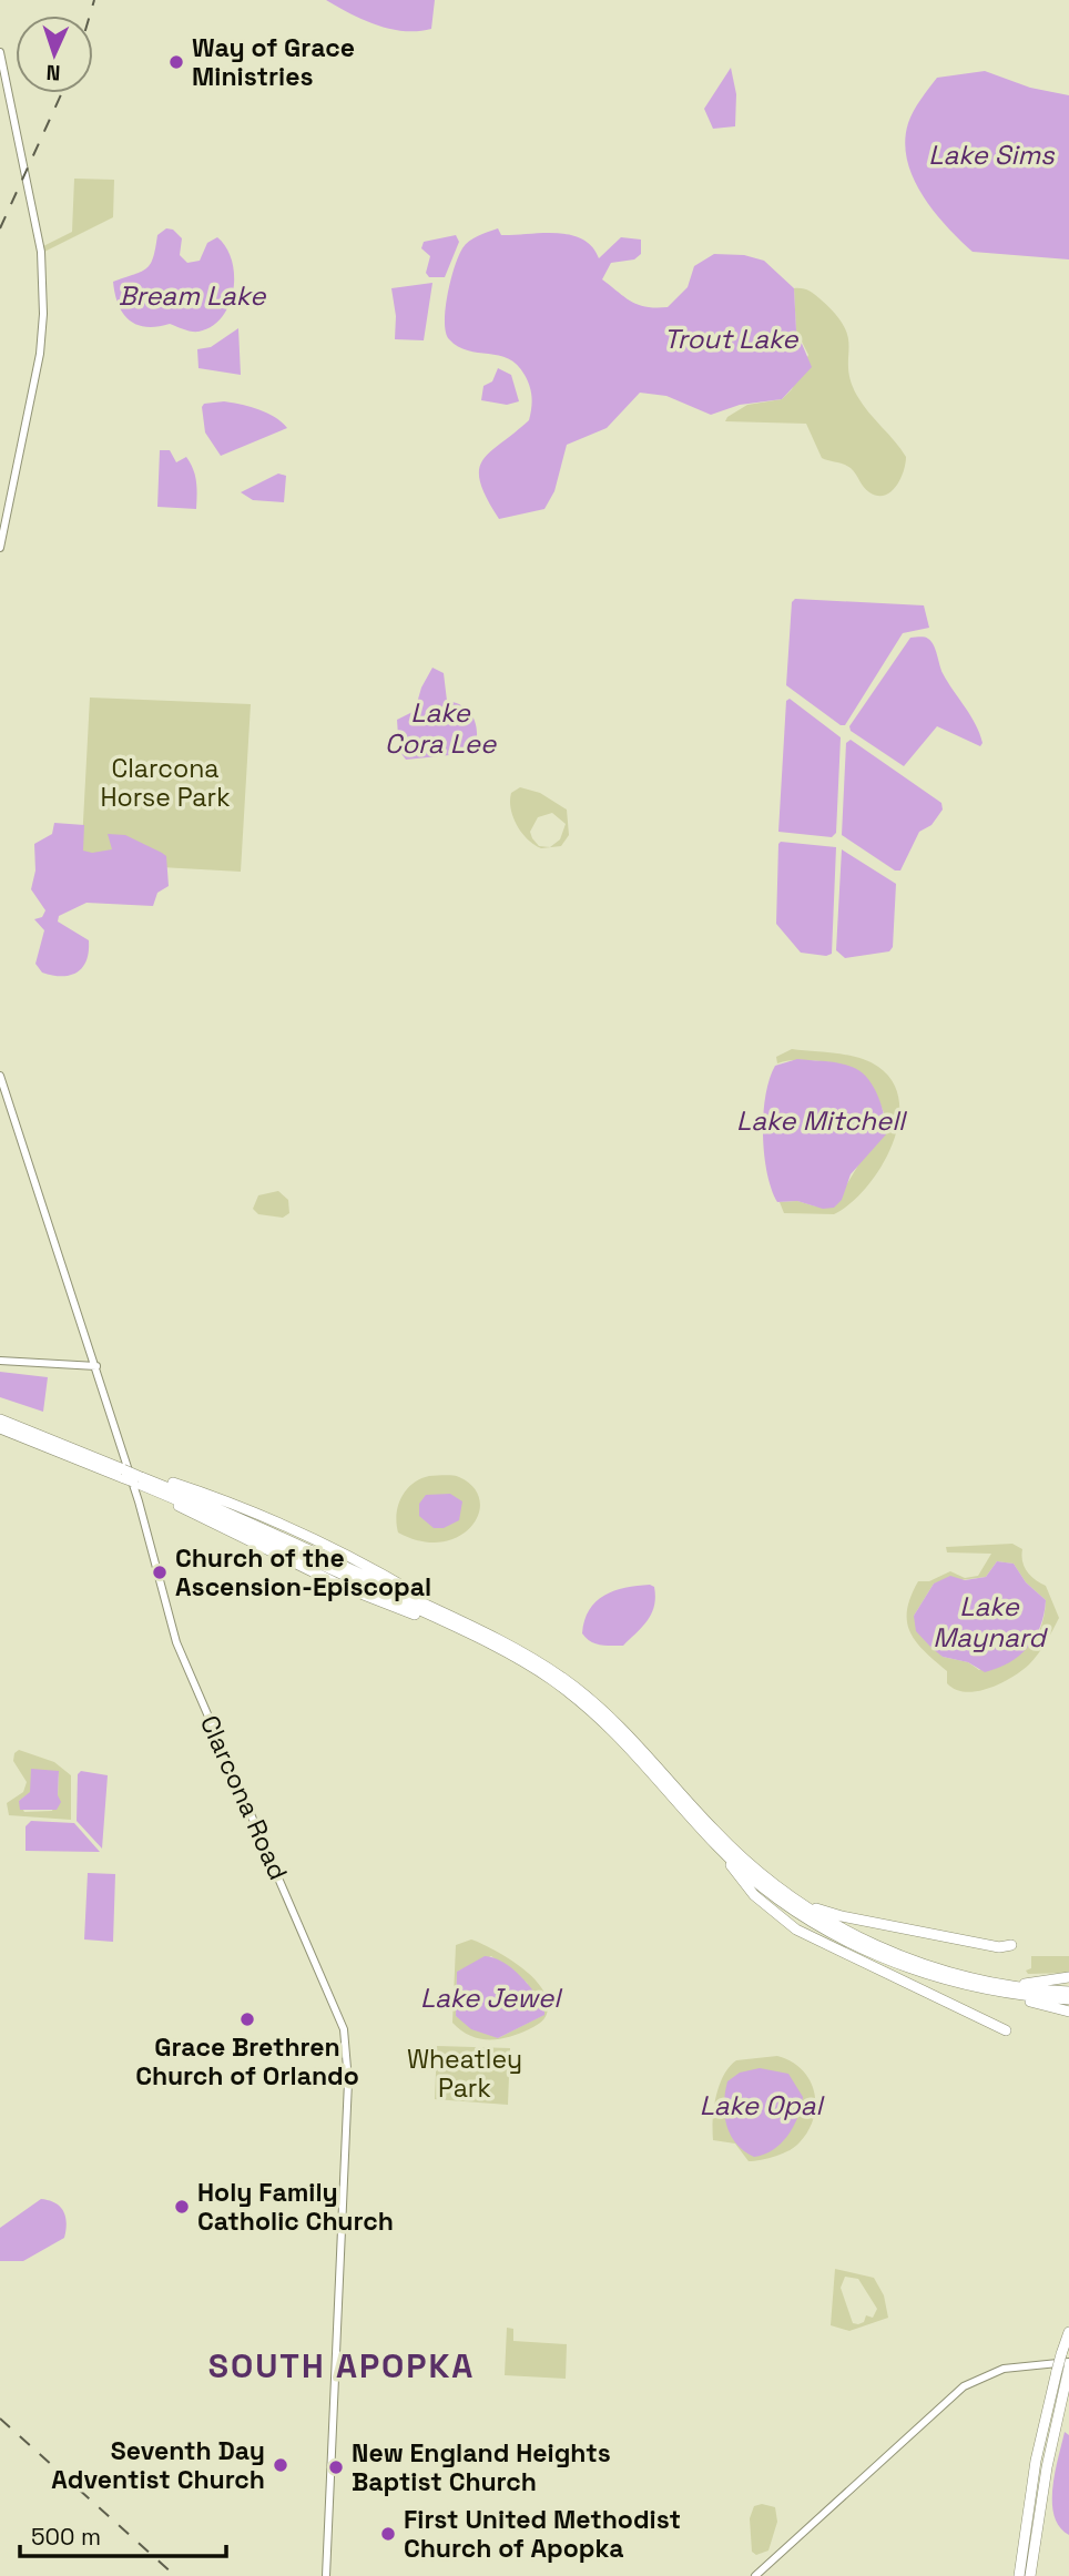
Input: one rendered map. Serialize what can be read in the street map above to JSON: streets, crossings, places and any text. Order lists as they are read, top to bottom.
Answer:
{
  "streets": {
    "main road": ["Clarcona Road"]
  },
  "districts": ["SOUTH APOPKA"],
  "water": [
    "Lake Sims",
    "Bream Lake",
    "Trout Lake",
    "Lake Cora Lee",
    "Lake Mitchell",
    "Lake Maynard",
    "Lake Jewel",
    "Lake Opal"
  ],
  "parks": ["Clarcona Horse Park", "Wheatley Park"],
  "places": [
    "Way of Grace Ministries",
    "Church of the Ascension-Episcopal",
    "Grace Brethren Church of Orlando",
    "Holy Family Catholic Church",
    "Seventh Day Adventist Church",
    "New England Heights Baptist Church",
    "First United Methodist Church of Apopka"
  ],
  "scale_bar": "500 m",
  "north": "bottom"
}
